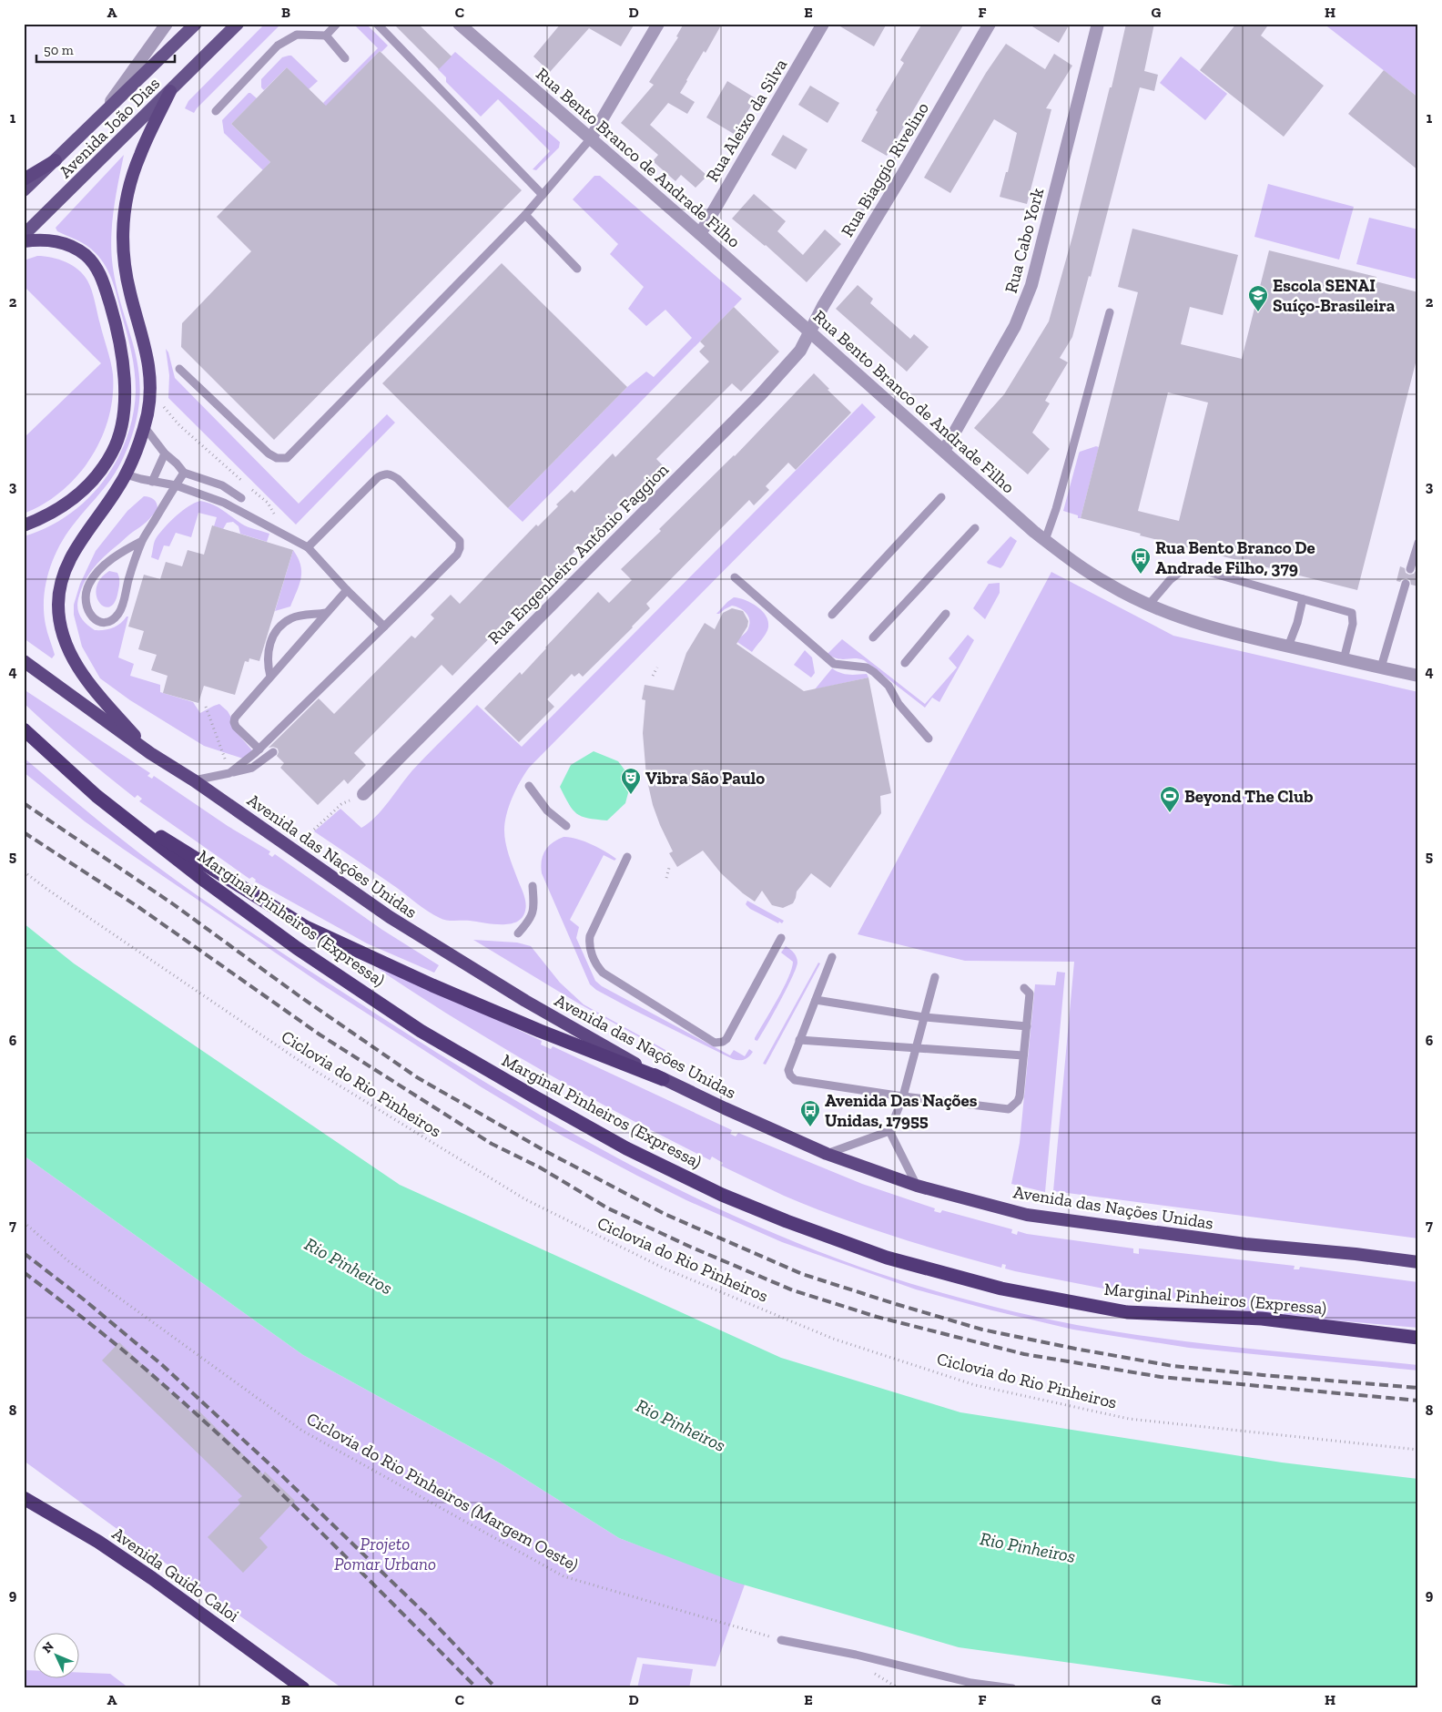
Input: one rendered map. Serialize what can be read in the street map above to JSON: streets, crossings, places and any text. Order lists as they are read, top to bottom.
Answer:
{
  "streets": {
    "highway": ["Avenida das Nações Unidas", "Marginal Pinheiros (Expressa)", "Avenida Guido Caloi"],
    "main road": ["Avenida João Dias"],
    "street": [
      "Rua Aleixo da Silva",
      "Rua Bento Branco de Andrade Filho",
      "Rua Biaggio Rivelino",
      "Rua Cabo York",
      "Rua Engenheiro Antônio Faggion"
    ],
    "path": ["Ciclovia do Rio Pinheiros", "Ciclovia do Rio Pinheiros (Margem Oeste)"]
  },
  "crossings": [
    ["Rua Aleixo da Silva", "Rua Bento Branco de Andrade Filho"],
    ["Rua Bento Branco de Andrade Filho", "Rua Biaggio Rivelino"],
    ["Rua Bento Branco de Andrade Filho", "Rua Cabo York"],
    ["Rua Bento Branco de Andrade Filho", "Rua Engenheiro Antônio Faggion"],
    ["Rua Biaggio Rivelino", "Rua Engenheiro Antônio Faggion"]
  ],
  "water": ["Rio Pinheiros"],
  "parks": ["Projeto Pomar Urbano"],
  "places": {
    "school or university": ["Escola SENAI Suíço-Brasileira"],
    "bus stop": ["Rua Bento Branco De Andrade Filho, 379", "Avenida Das Nações Unidas, 17955"],
    "theatre": ["Vibra São Paulo"],
    "sports": ["Beyond The Club"]
  },
  "scale_bar": "50 m",
  "north": "top left",
  "grid": {
    "columns": [
      "A",
      "B",
      "C",
      "D",
      "E",
      "F",
      "G",
      "H"
    ],
    "rows": [
      "1",
      "2",
      "3",
      "4",
      "5",
      "6",
      "7",
      "8",
      "9"
    ]
  }
}
